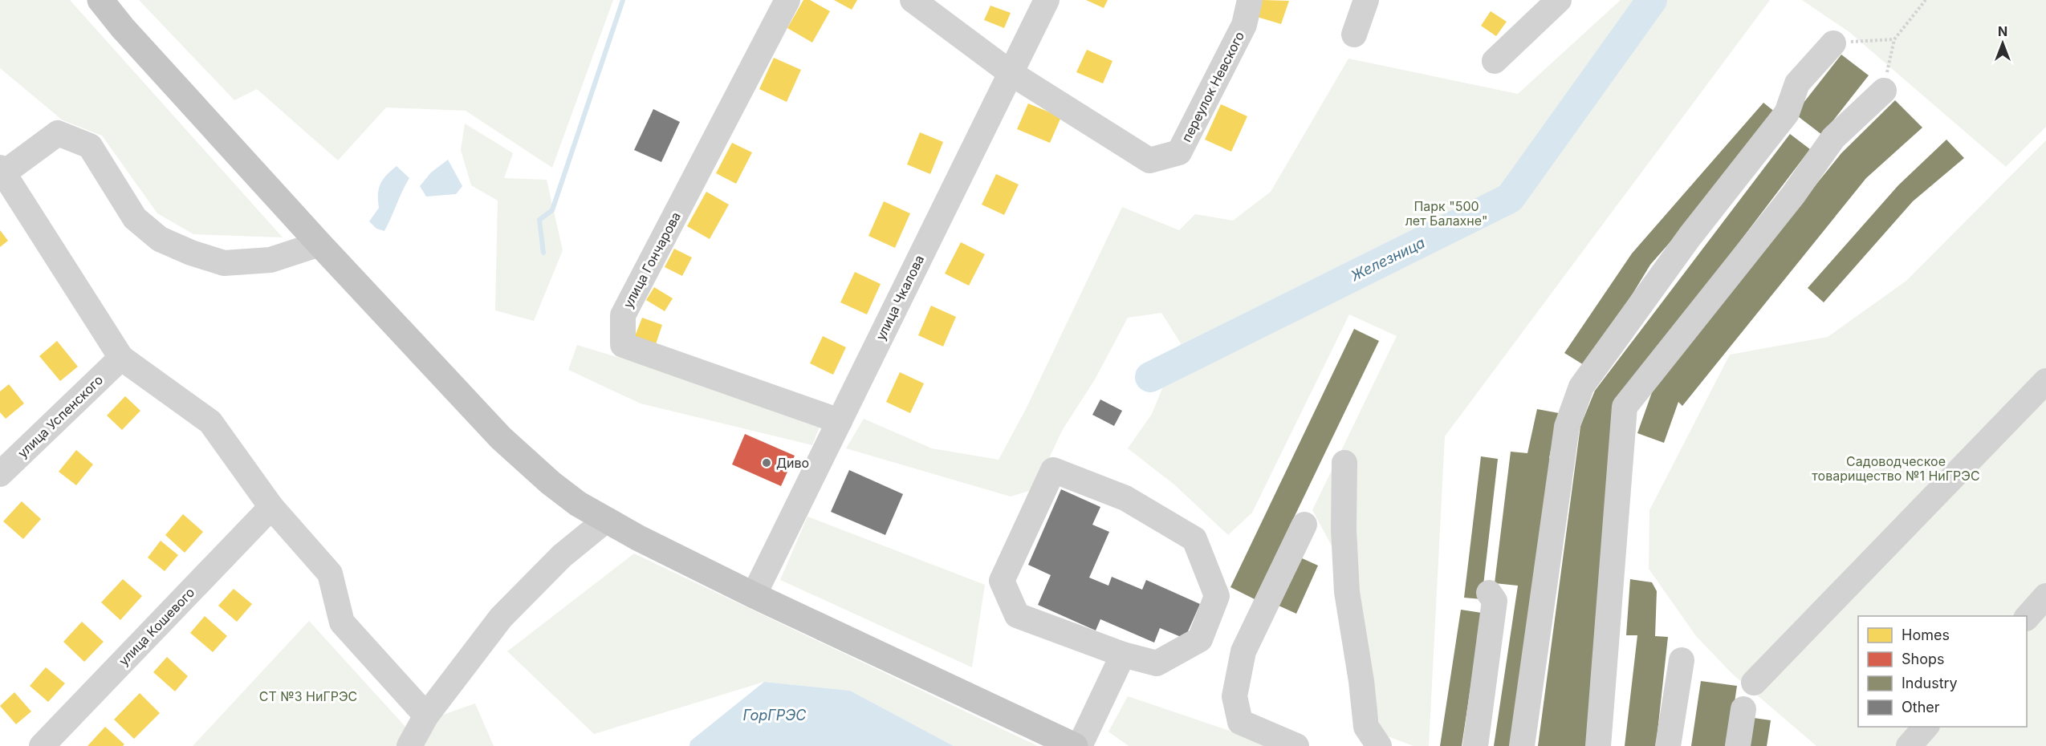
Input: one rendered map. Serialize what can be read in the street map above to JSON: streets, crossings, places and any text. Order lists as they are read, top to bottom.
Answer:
{
  "streets": {
    "street": [
      "переулок Невского",
      "улица Гончарова",
      "улица Чкалова",
      "улица Успенского",
      "улица Кошевого"
    ]
  },
  "crossings": [
    ["переулок Невского", "улица Чкалова"],
    ["улица Гончарова", "улица Чкалова"]
  ],
  "water": ["Железница", "ГорГРЭС"],
  "parks": ["Парк \"500 лет Балахне\"", "Садоводческое товарищество №1 НиГРЭС", "СТ №3 НиГРЭС"],
  "places": ["Диво"],
  "legend": [
    "Homes",
    "Shops",
    "Industry",
    "Other"
  ],
  "north": "top"
}
